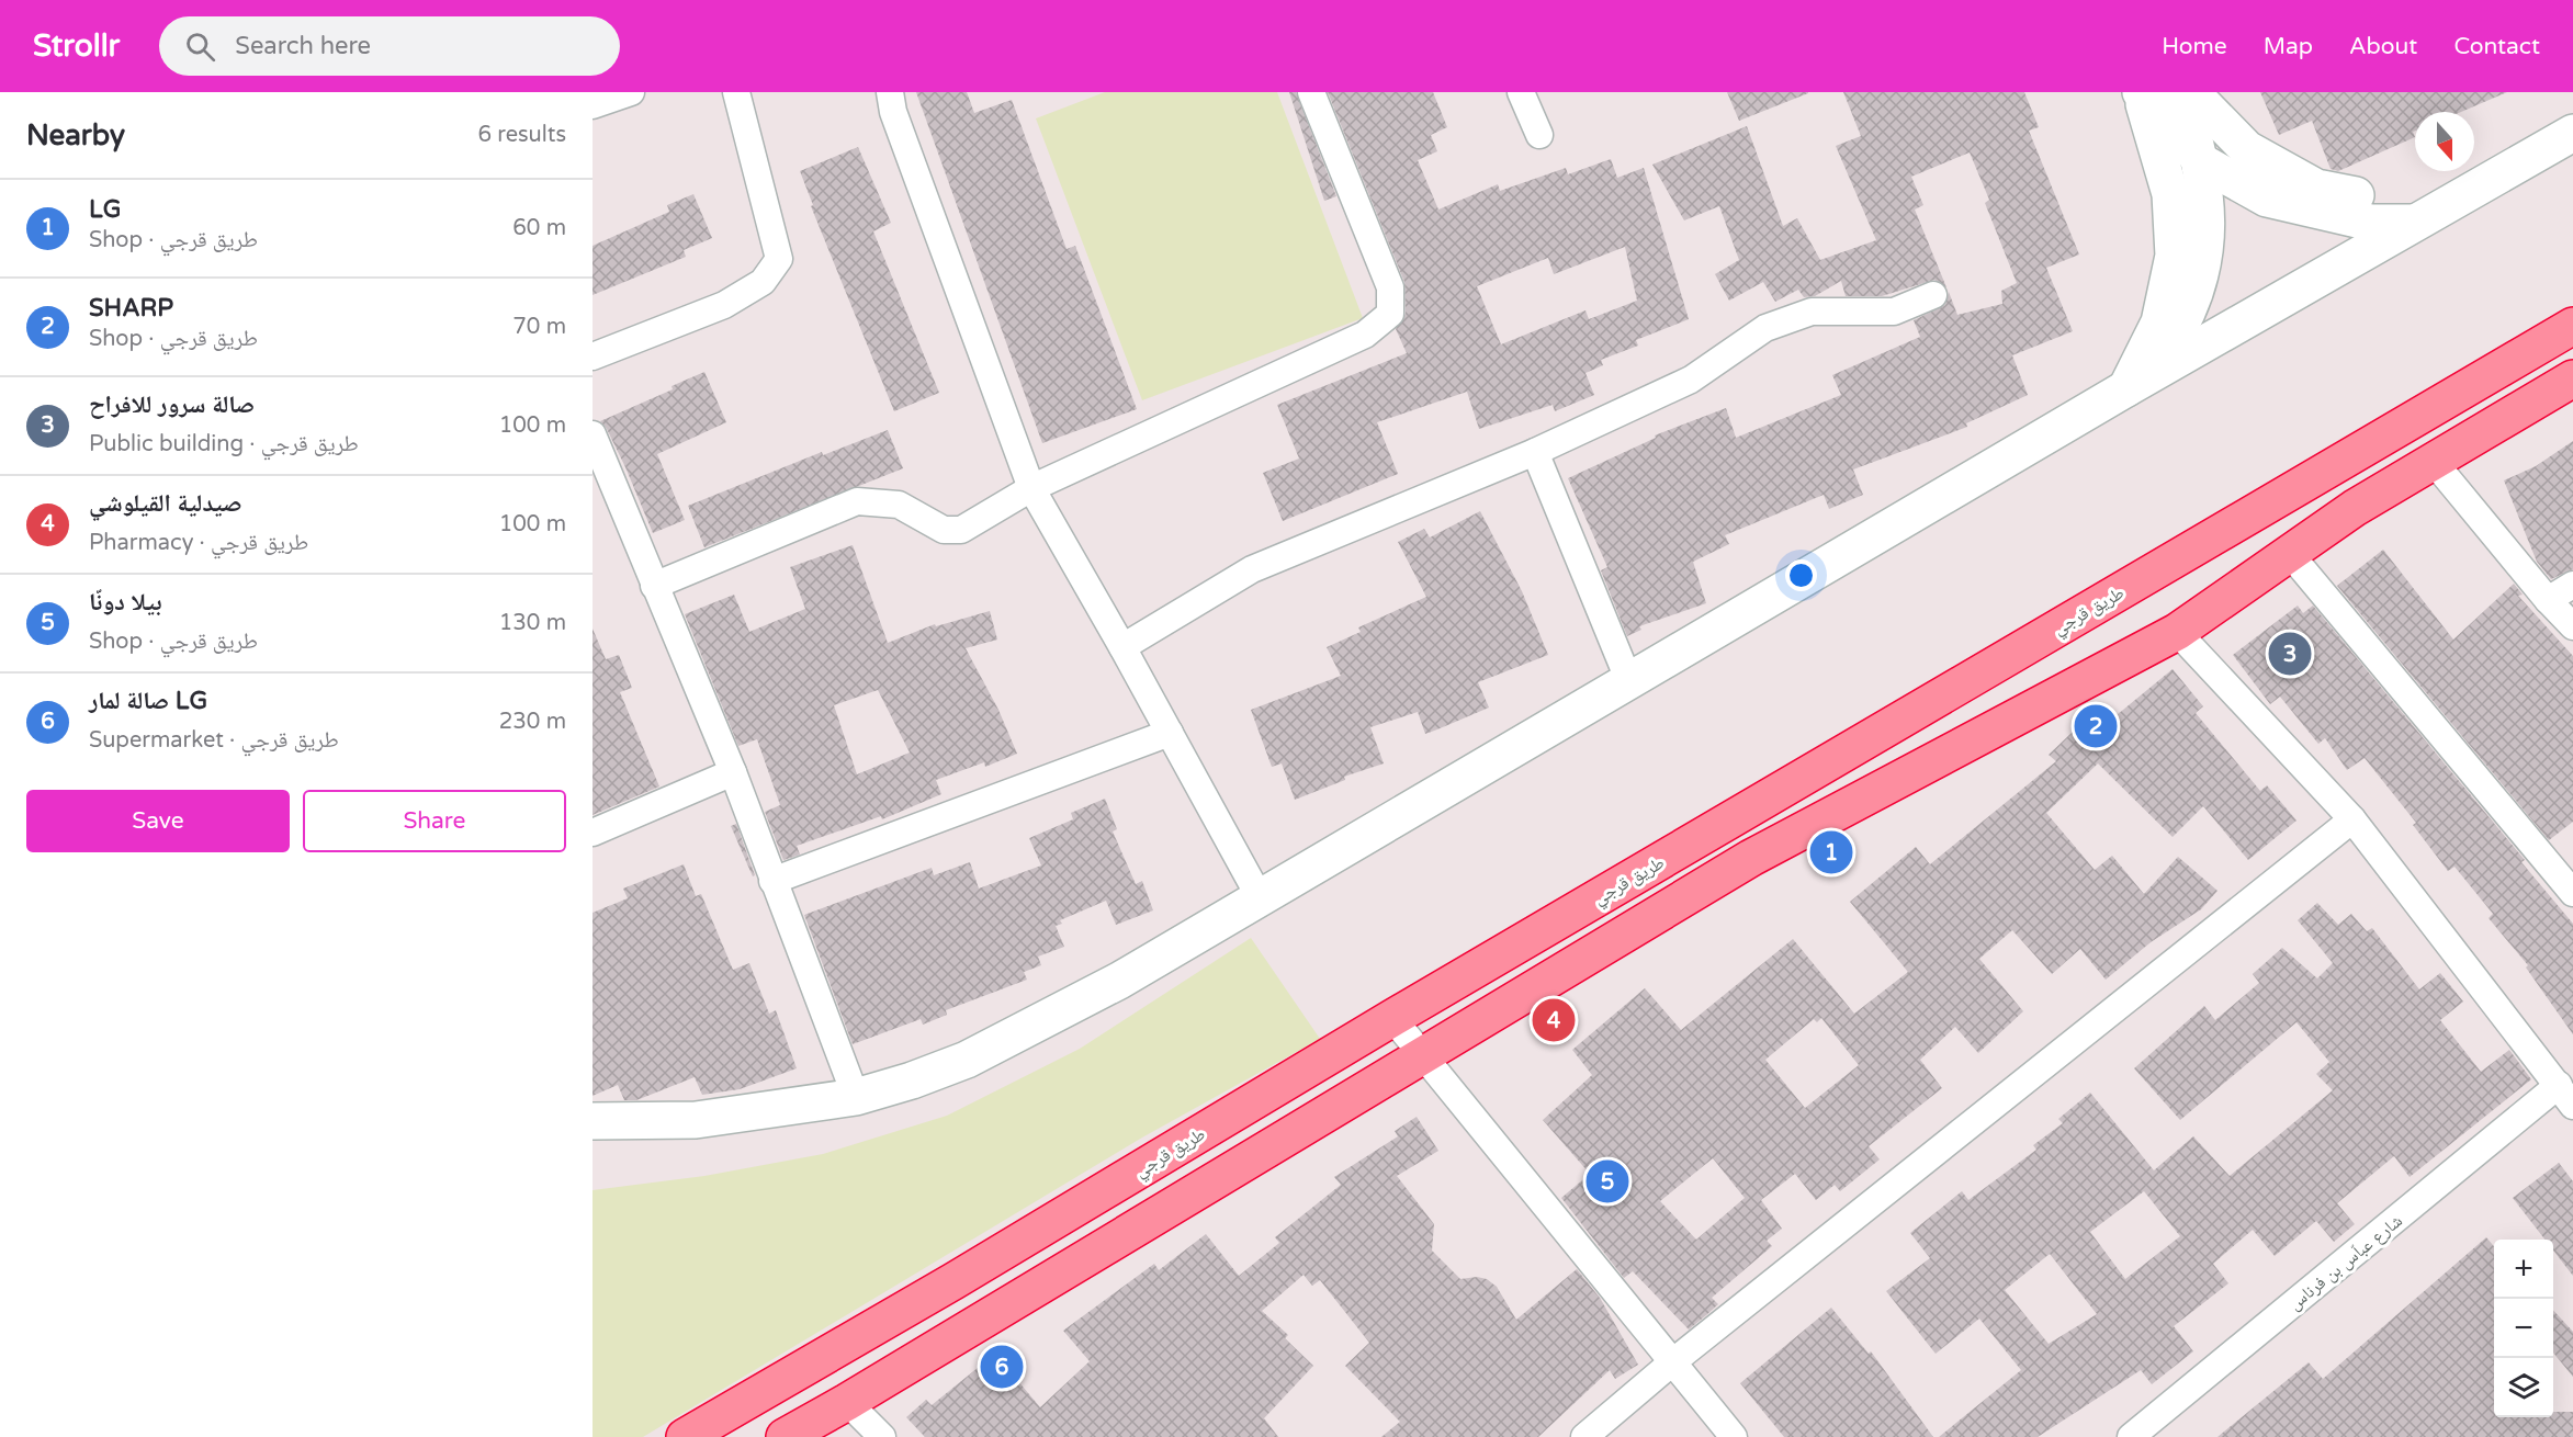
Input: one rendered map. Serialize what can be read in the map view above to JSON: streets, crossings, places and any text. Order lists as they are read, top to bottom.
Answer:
{
  "streets": {
    "highway": ["طريق قرجي"],
    "street": ["شارع عباّس بن فرناس"]
  },
  "north": "bottom",
  "page": {
    "header": "Strollr",
    "search": "Search here",
    "nav": [
      "Home",
      "Map",
      "About",
      "Contact"
    ],
    "heading": ["Nearby", "6 results"],
    "list": [
      {
        "mark": "1",
        "name": "LG",
        "note": "Shop · طريق قرجي",
        "value": "60 m"
      },
      {
        "mark": "2",
        "name": "SHARP",
        "note": "Shop · طريق قرجي",
        "value": "70 m"
      },
      {
        "mark": "3",
        "name": "صالة سرور للافراح",
        "note": "Public building · طريق قرجي",
        "value": "100 m"
      },
      {
        "mark": "4",
        "name": "صيدلية القيلوشي",
        "note": "Pharmacy · طريق قرجي",
        "value": "100 m"
      },
      {
        "mark": "5",
        "name": "بيلا دونّا",
        "note": "Shop · طريق قرجي",
        "value": "130 m"
      },
      {
        "mark": "6",
        "name": "صالة لمار LG",
        "note": "Supermarket · طريق قرجي",
        "value": "230 m"
      }
    ],
    "pins": [
      "3",
      "2",
      "1",
      "4",
      "5",
      "6"
    ],
    "buttons": ["Save", "Share"],
    "map_buttons": ["+", "−"]
  }
}
